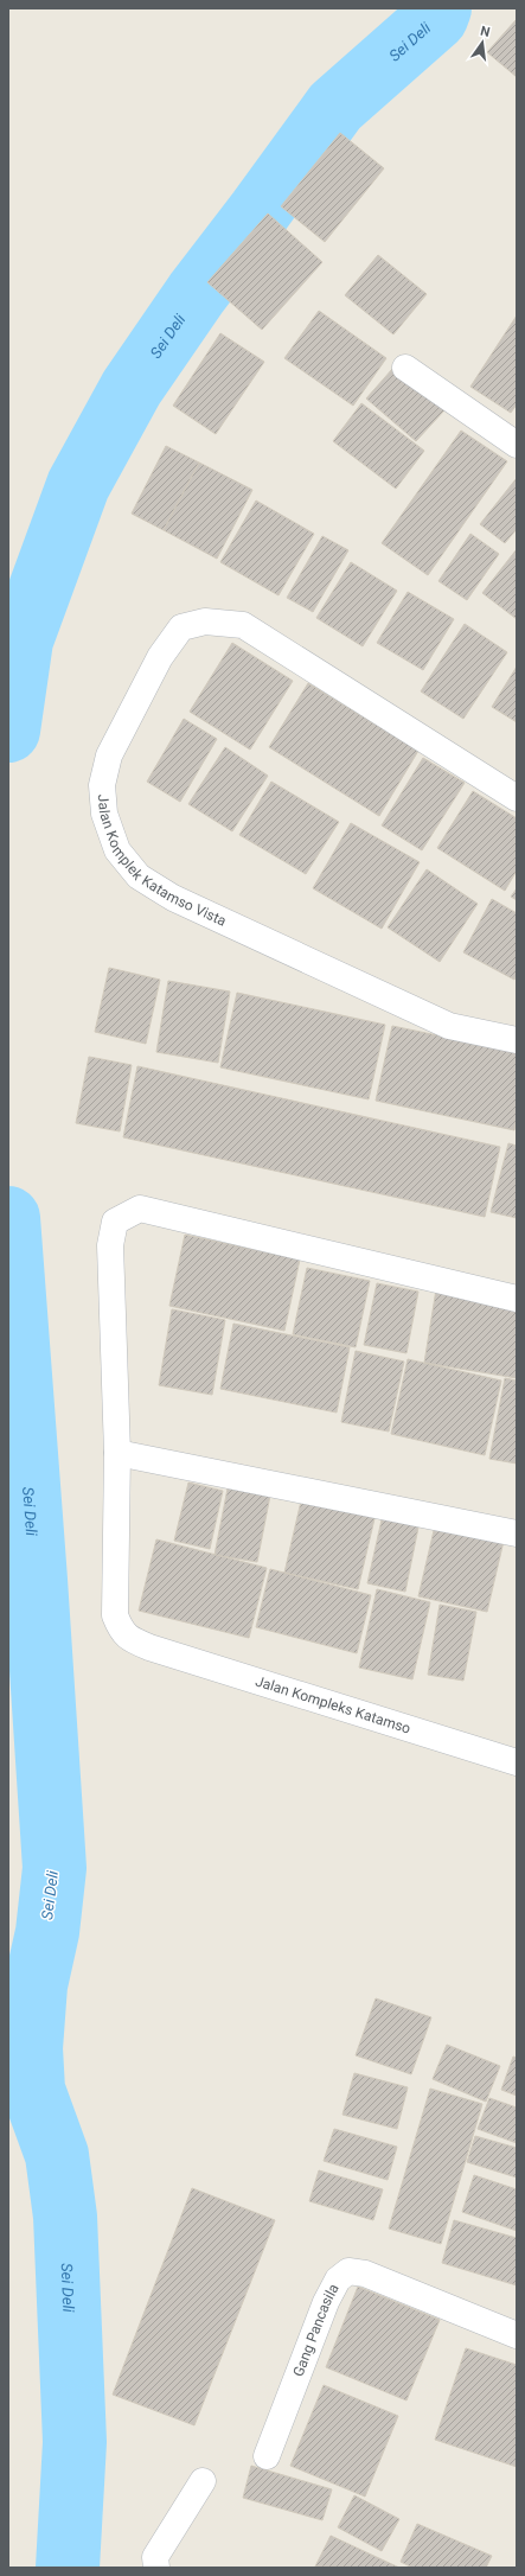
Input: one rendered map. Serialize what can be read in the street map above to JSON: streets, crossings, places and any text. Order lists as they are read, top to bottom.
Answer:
{
  "streets": {
    "street": ["Jalan Komplek Katamso Vista", "Jalan Kompleks Katamso", "Gang Pancasila"]
  },
  "water": ["Sei Deli"],
  "north": "top"
}
